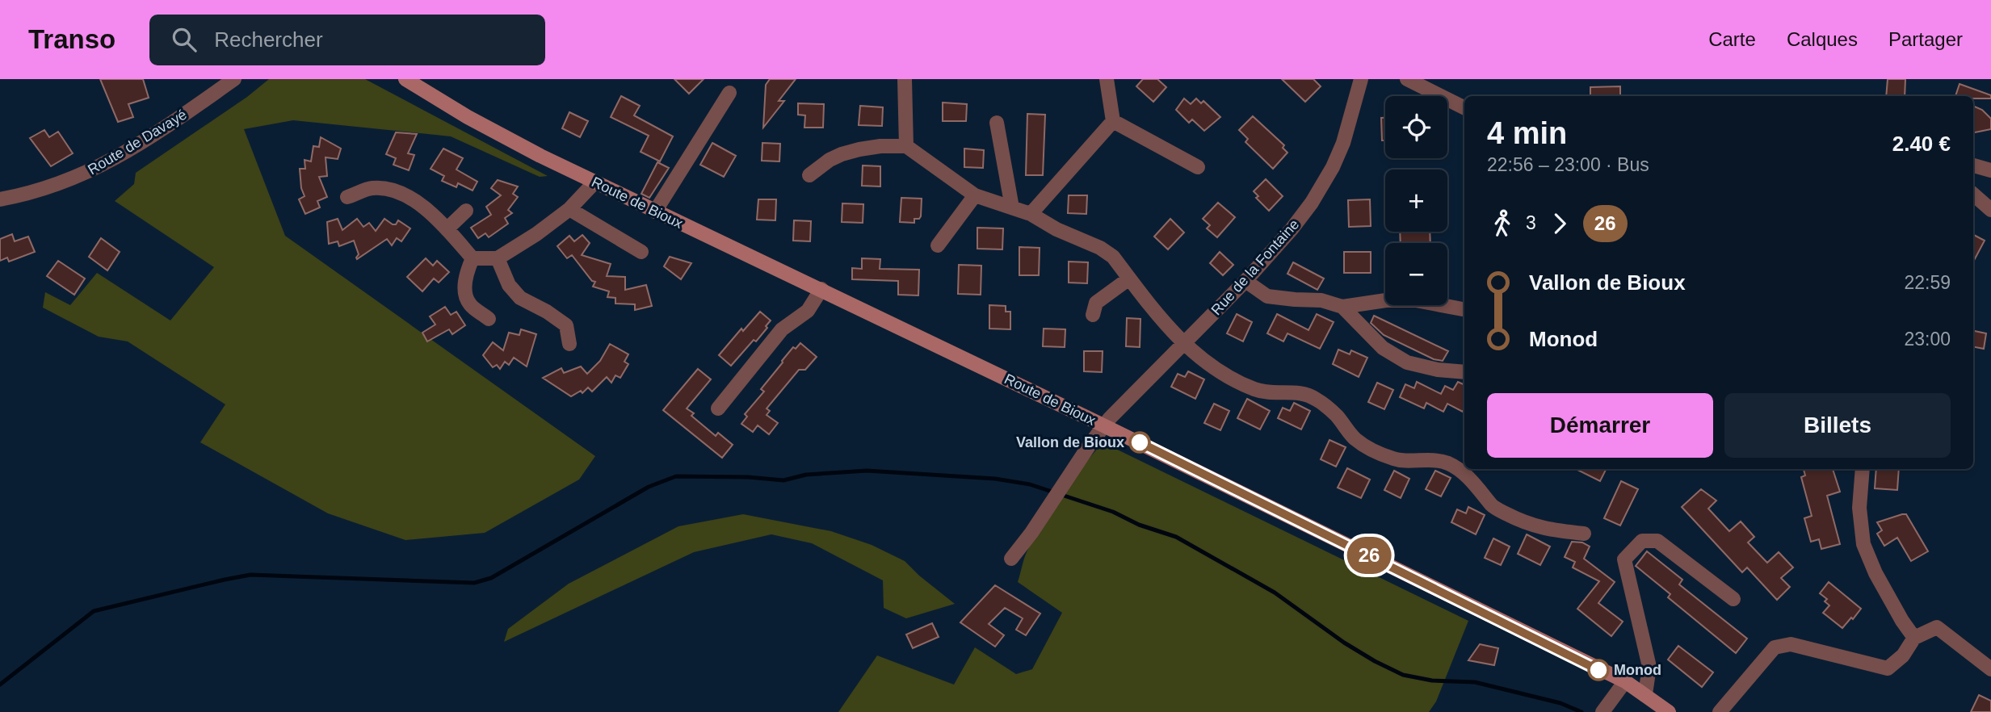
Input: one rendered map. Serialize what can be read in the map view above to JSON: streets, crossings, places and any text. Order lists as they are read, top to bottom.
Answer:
{
  "streets": {
    "main road": ["Route de Bioux"],
    "street": ["Route de Davayé", "Rue de la Fontaine"]
  },
  "crossings": [
    ["Route de Bioux", "Rue de la Fontaine"]
  ],
  "places": ["Vallon de Bioux", "Monod"],
  "lines": ["bus line 26"],
  "page": {
    "header": "Transo",
    "search": "Rechercher",
    "nav": ["Carte", "Calques", "Partager"],
    "on_map": "26",
    "map_buttons": ["+", "−"],
    "heading": ["4 min", "22:56 – 23:00 · Bus", "2.40 €"],
    "legs": ["3", "26"],
    "list": [
      {
        "name": "Vallon de Bioux",
        "value": "22:59"
      },
      {
        "name": "Monod",
        "value": "23:00"
      }
    ],
    "buttons": ["Démarrer", "Billets"]
  }
}
